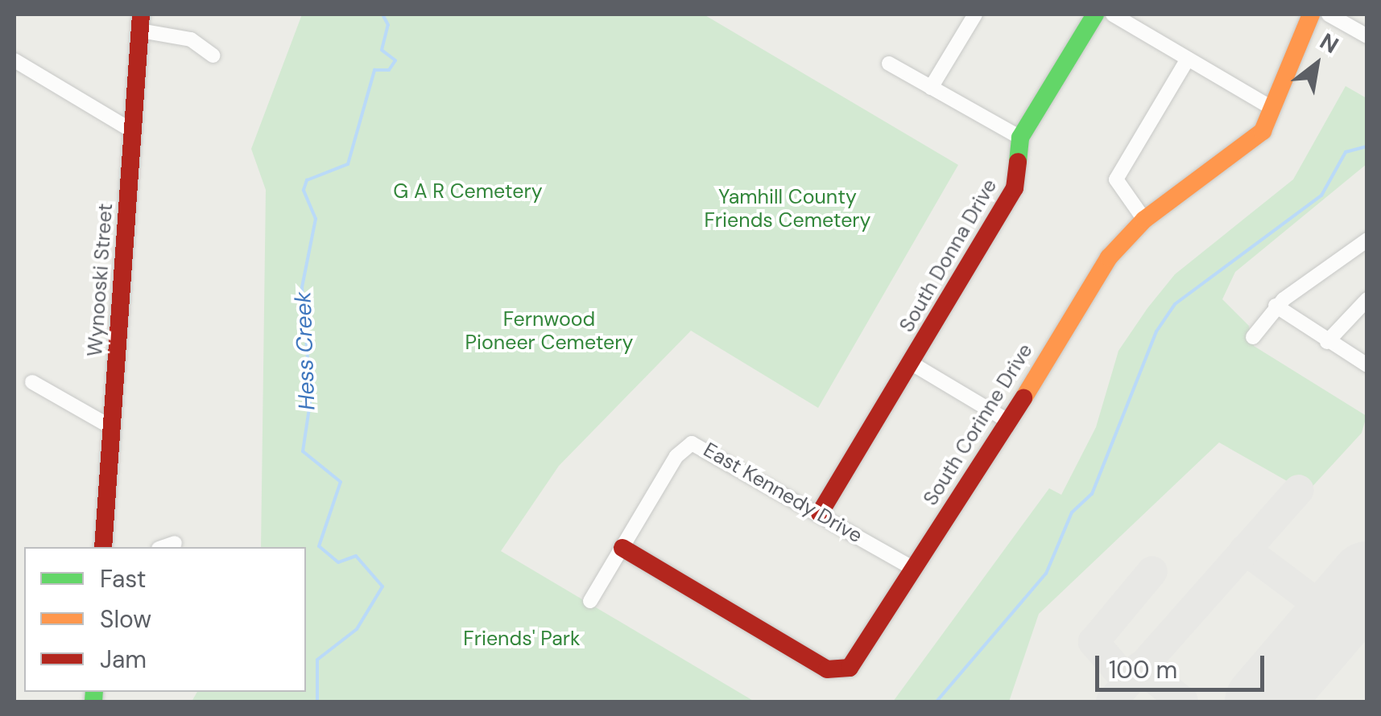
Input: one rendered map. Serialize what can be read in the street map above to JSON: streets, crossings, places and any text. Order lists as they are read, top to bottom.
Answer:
{
  "streets": {
    "street": [
      "South Donna Drive",
      "Wynooski Street",
      "South Corinne Drive",
      "East Kennedy Drive"
    ]
  },
  "crossings": [
    ["South Donna Drive", "East Kennedy Drive"],
    ["South Corinne Drive", "East Kennedy Drive"]
  ],
  "water": ["Hess Creek"],
  "parks": [
    "G A R Cemetery",
    "Yamhill County Friends Cemetery",
    "Fernwood Pioneer Cemetery",
    "Friends' Park"
  ],
  "legend": ["Fast", "Slow", "Jam"],
  "scale_bar": "100 m",
  "north": "top right"
}
